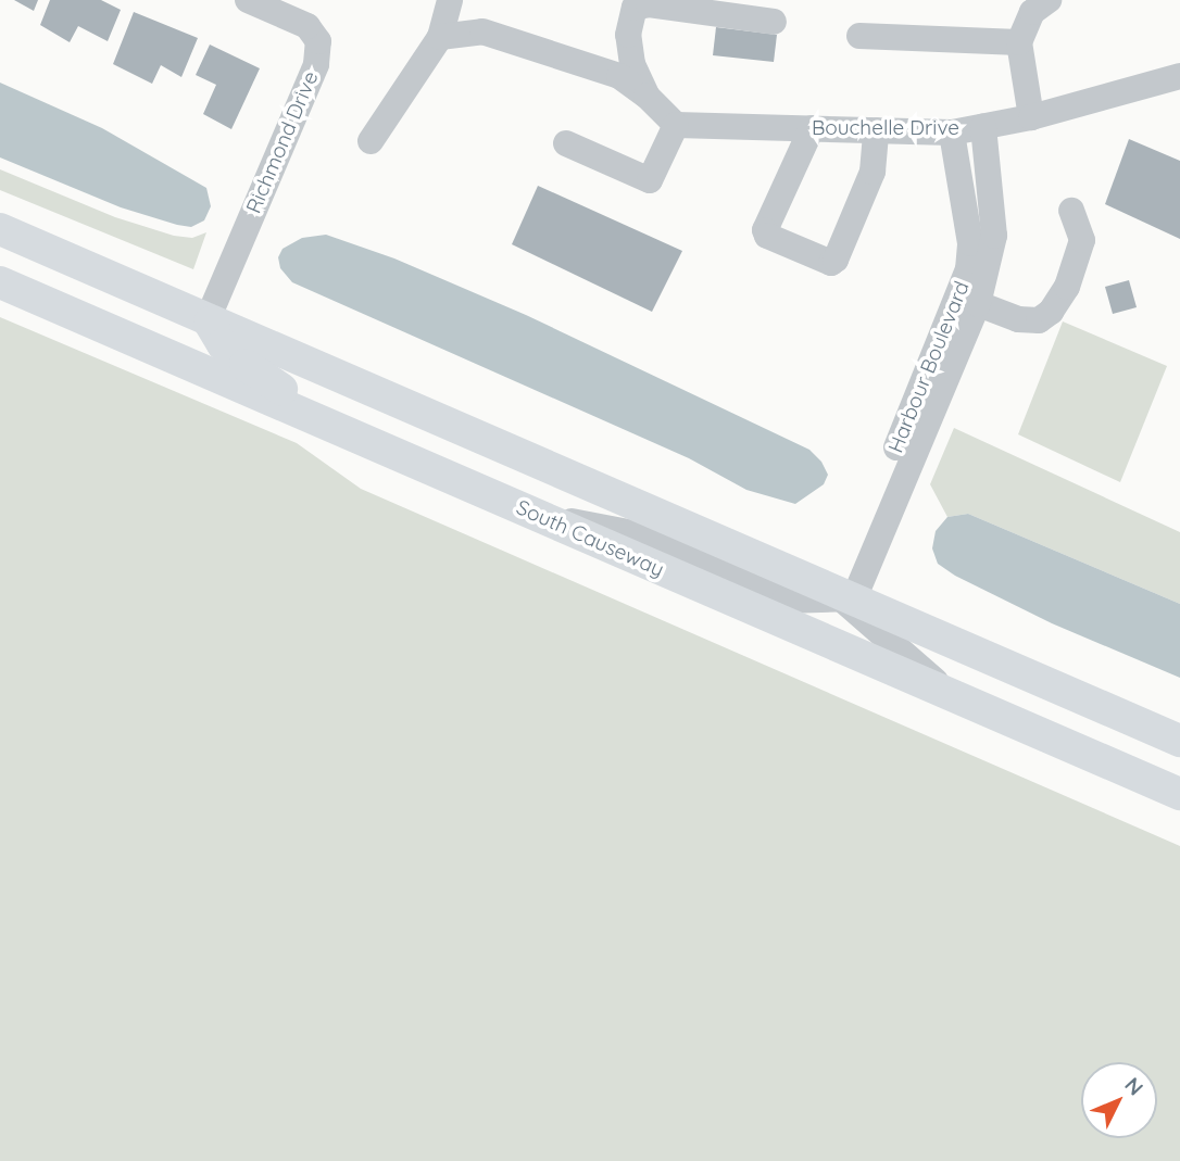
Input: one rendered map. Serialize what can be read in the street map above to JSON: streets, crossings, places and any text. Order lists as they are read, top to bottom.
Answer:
{
  "streets": {
    "main road": ["South Causeway"],
    "street": ["Bouchelle Drive", "Richmond Drive", "Harbour Boulevard"]
  },
  "crossings": [
    ["Bouchelle Drive", "Harbour Boulevard"]
  ],
  "north": "top right"
}
